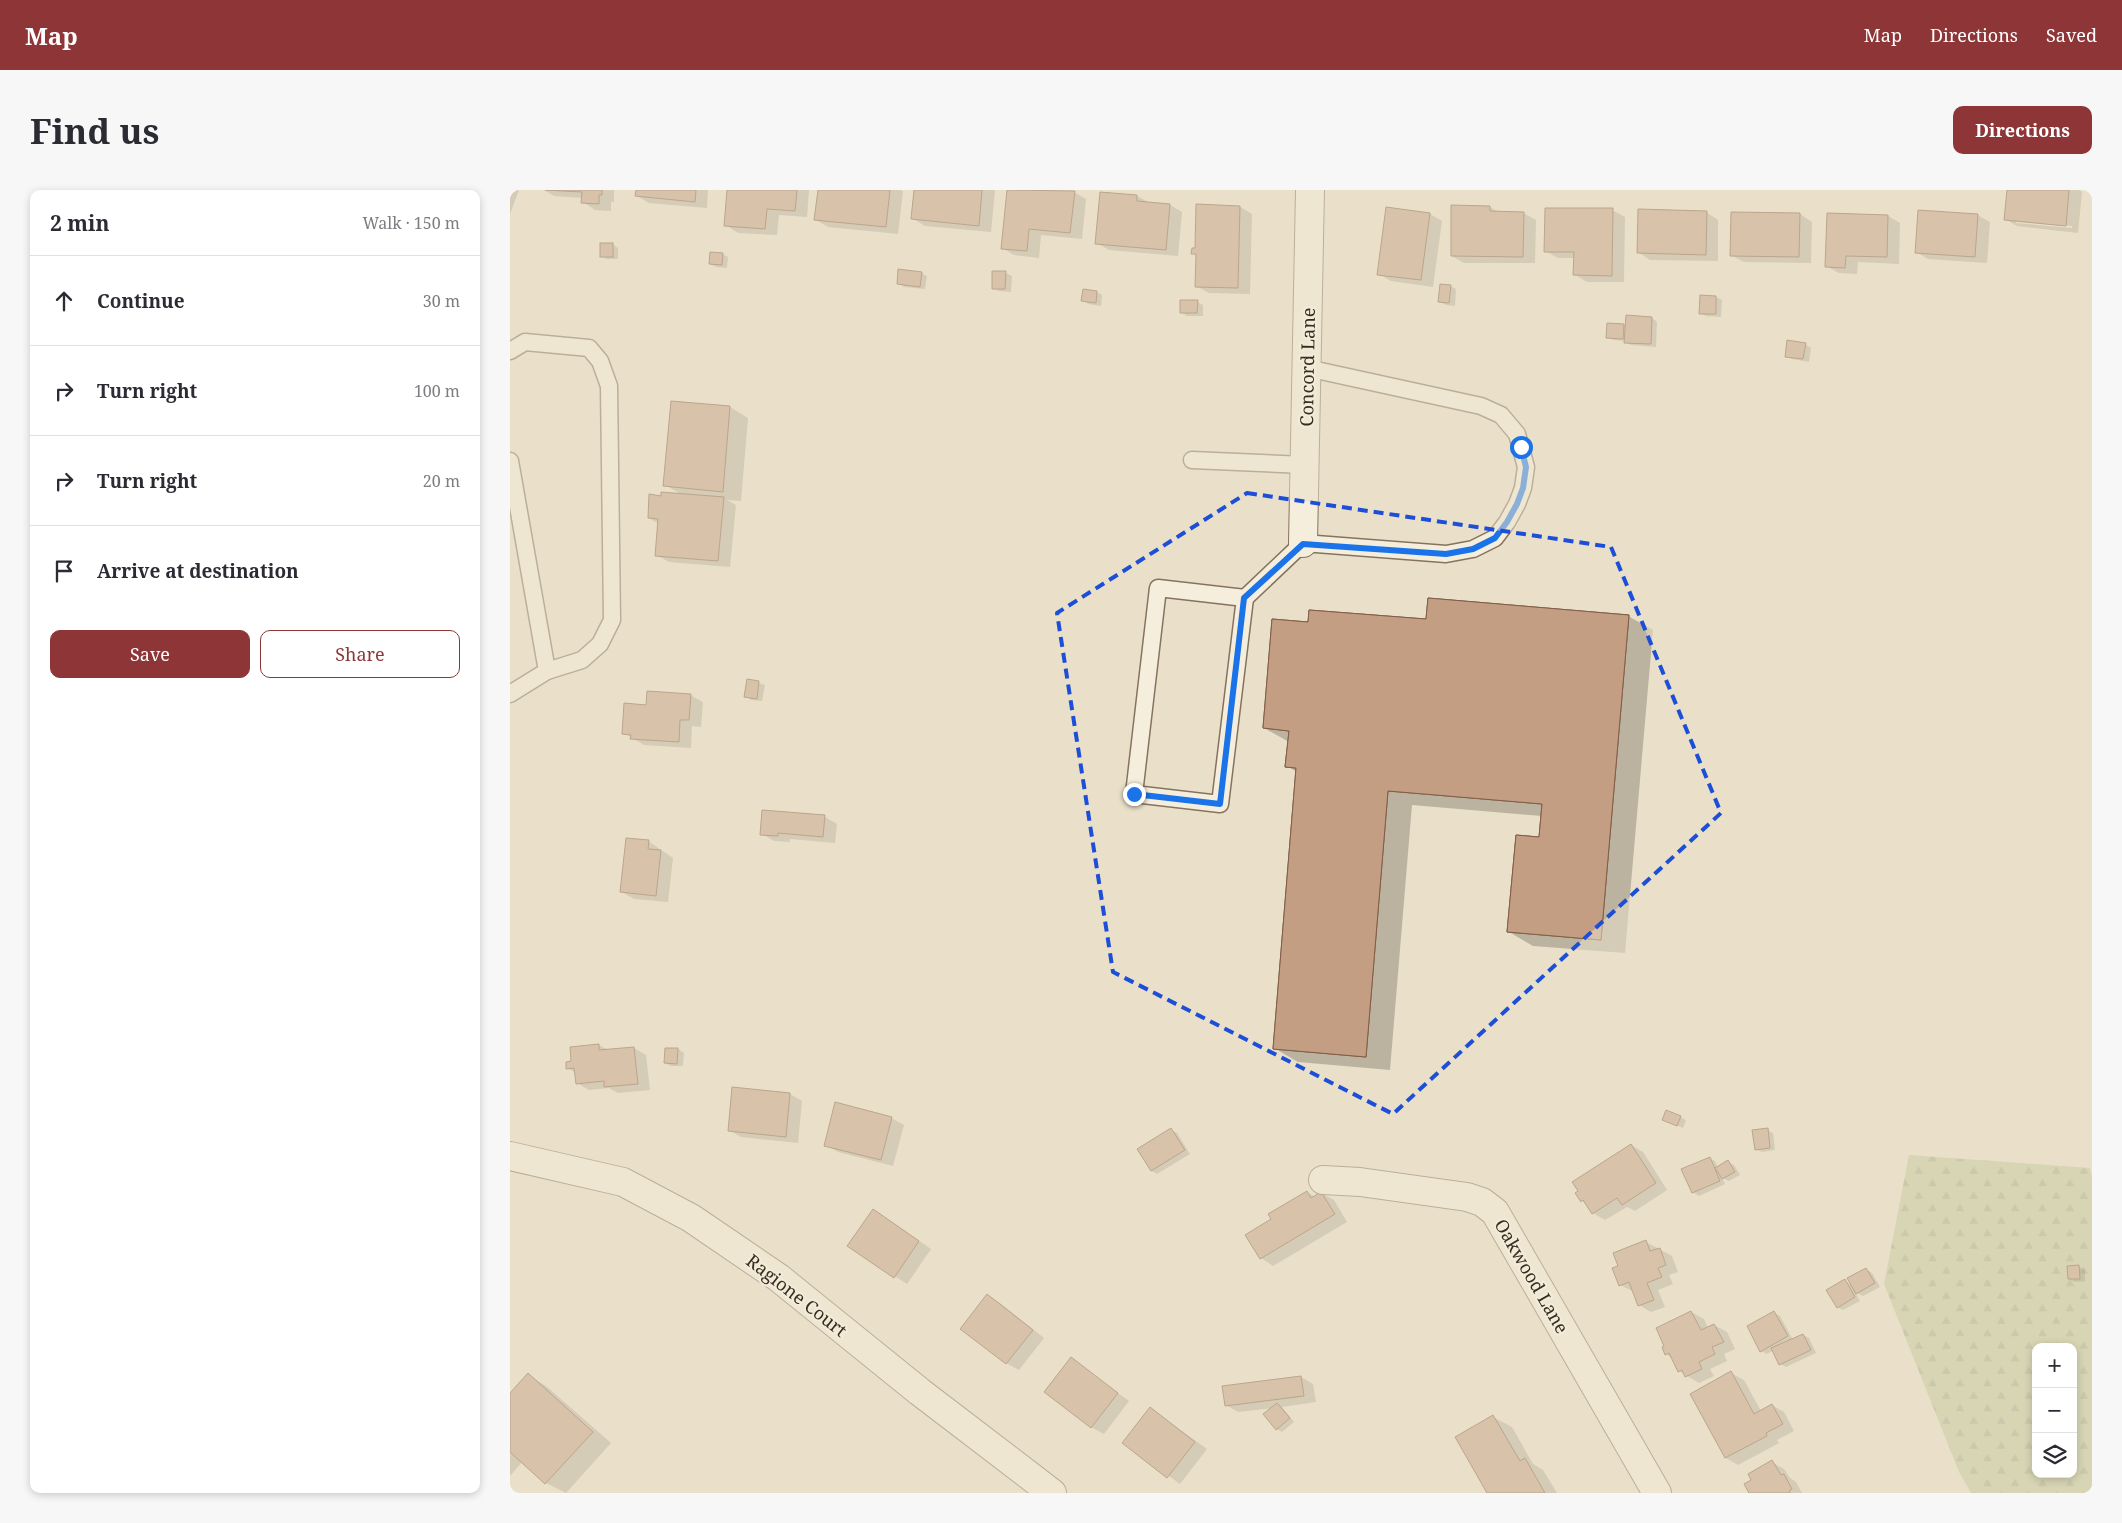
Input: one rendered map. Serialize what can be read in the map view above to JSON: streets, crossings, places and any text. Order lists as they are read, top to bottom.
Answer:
{
  "streets": {
    "street": ["Concord Lane", "Oakwood Lane", "Ragione Court"]
  },
  "page": {
    "header": "Map",
    "nav": ["Map", "Directions", "Saved"],
    "buttons": [
      "Directions",
      ["Save", "Share"]
    ],
    "title": "Find us",
    "heading": ["2 min", "Walk · 150 m"],
    "list": [
      ["Continue", "30 m"],
      ["Turn right", "100 m"],
      ["Turn right", "20 m"],
      "Arrive at destination"
    ],
    "map_buttons": ["+", "−"]
  }
}
